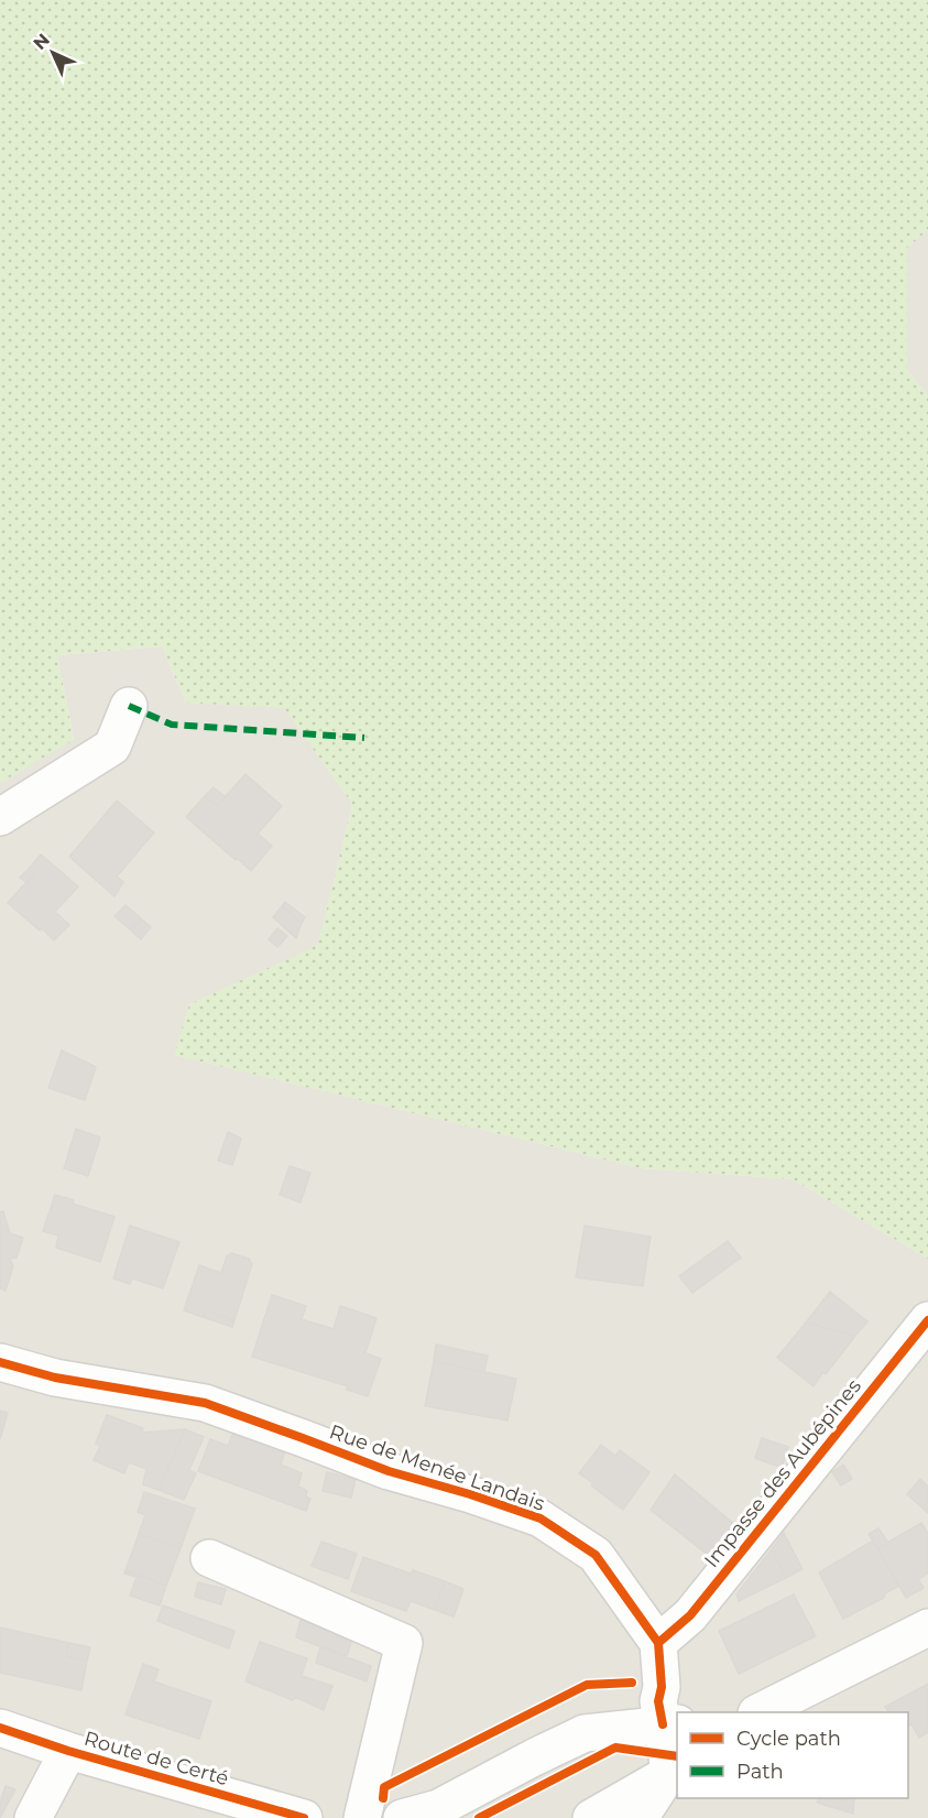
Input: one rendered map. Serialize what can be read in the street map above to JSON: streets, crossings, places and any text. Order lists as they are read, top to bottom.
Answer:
{
  "streets": {
    "street": ["Rue de Menée Landais", "Impasse des Aubépines", "Route de Certé"]
  },
  "crossings": [
    ["Rue de Menée Landais", "Impasse des Aubépines"]
  ],
  "legend": ["Cycle path", "Path"],
  "north": "top left"
}
